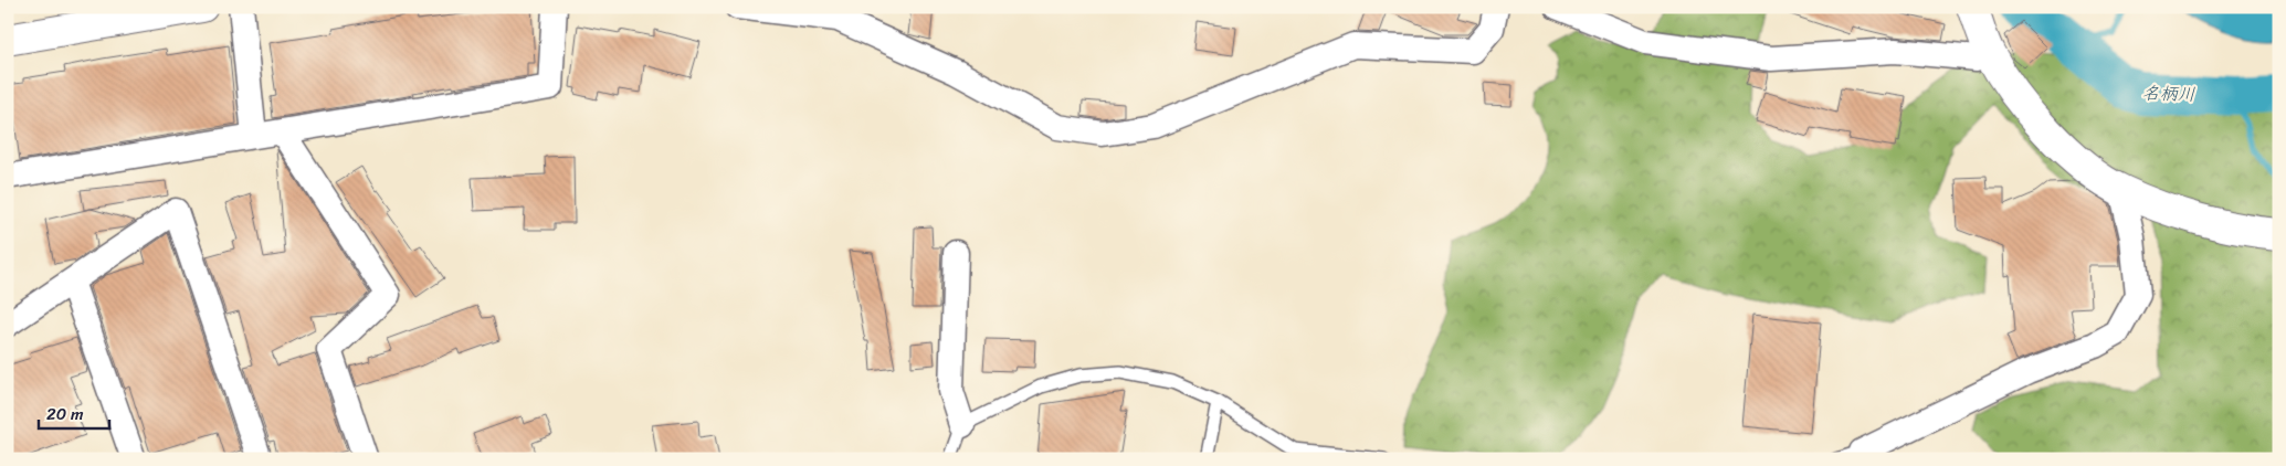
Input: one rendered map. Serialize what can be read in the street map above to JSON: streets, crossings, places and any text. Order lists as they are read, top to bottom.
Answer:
{
  "water": ["名柄川"],
  "scale_bar": "20 m"
}
